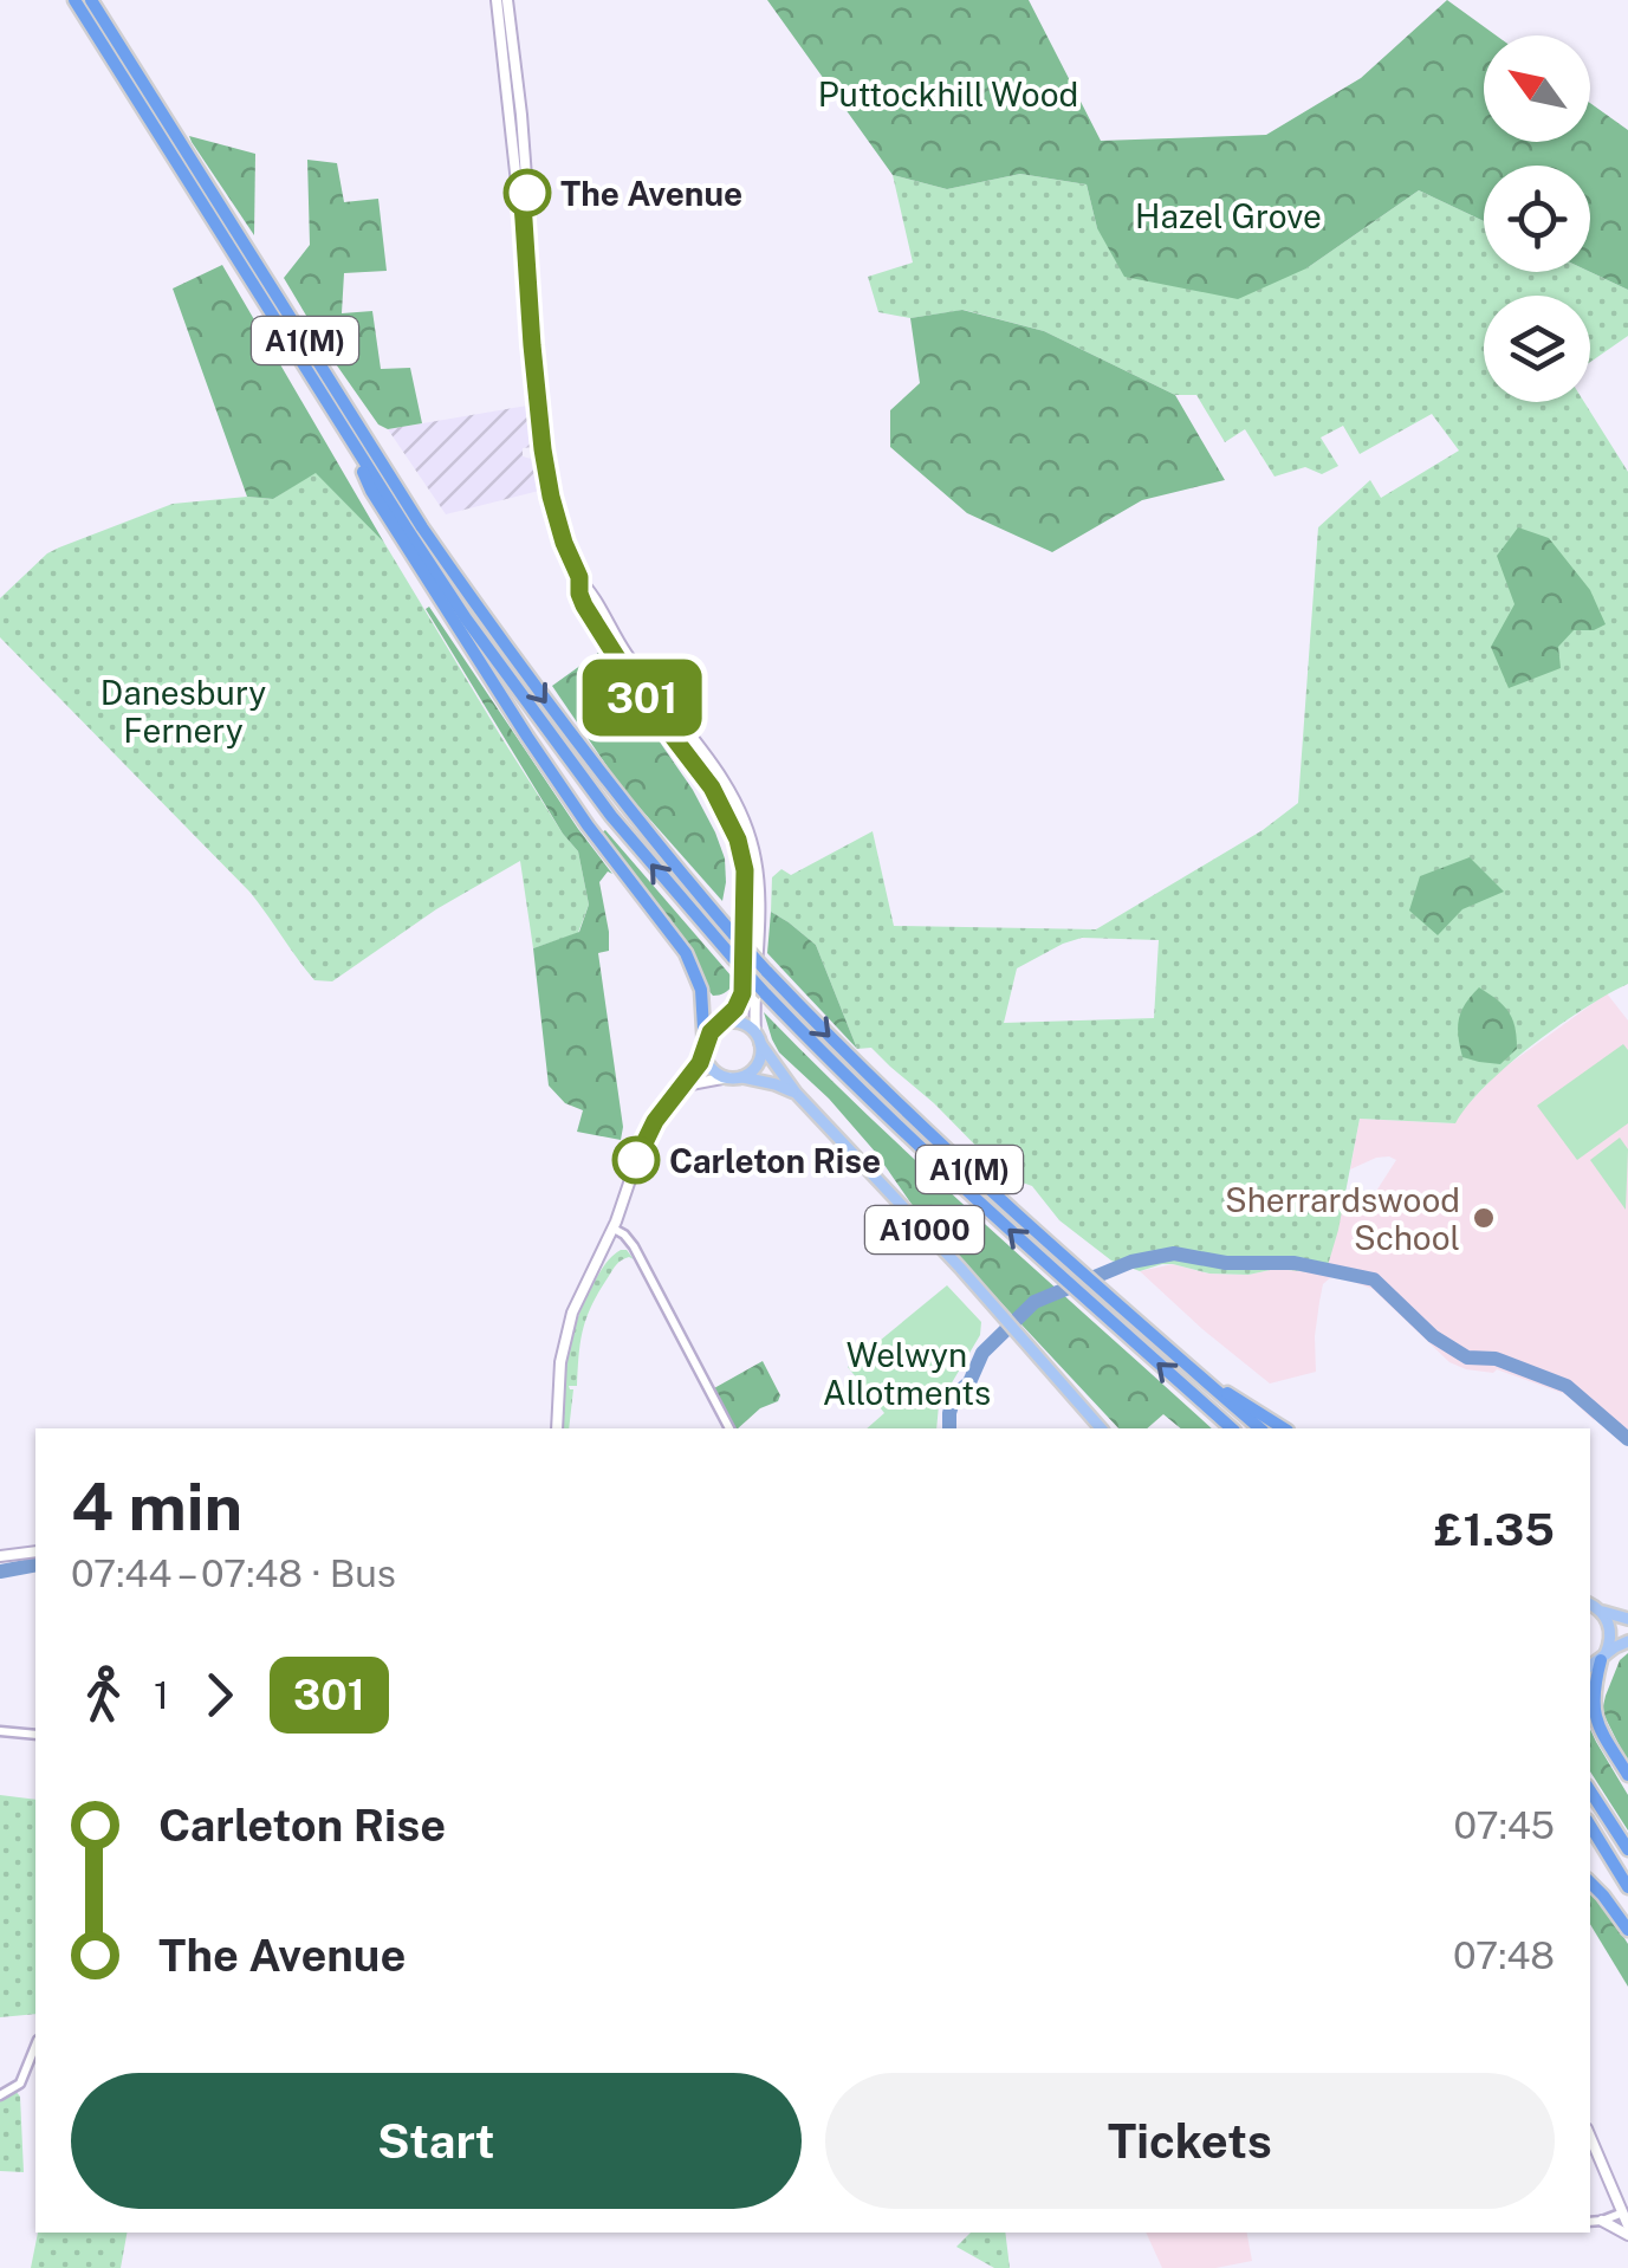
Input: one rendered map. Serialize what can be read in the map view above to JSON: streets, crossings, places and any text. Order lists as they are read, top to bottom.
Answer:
{
  "streets": {
    "highway": ["A1(M)"],
    "main road": ["A1000"]
  },
  "parks": [
    "Puttockhill Wood",
    "Hazel Grove",
    "Danesbury Fernery",
    "Welwyn Allotments"
  ],
  "places": ["The Avenue", "Carleton Rise", "Sherrardswood School"],
  "lines": ["bus line 301"],
  "north": "top left",
  "page": {
    "on_map": "301",
    "heading": ["4 min", "07:44 – 07:48 · Bus", "£1.35"],
    "legs": ["1", "301"],
    "list": [
      {
        "name": "Carleton Rise",
        "value": "07:45"
      },
      {
        "name": "The Avenue",
        "value": "07:48"
      }
    ],
    "buttons": ["Start", "Tickets"]
  }
}
